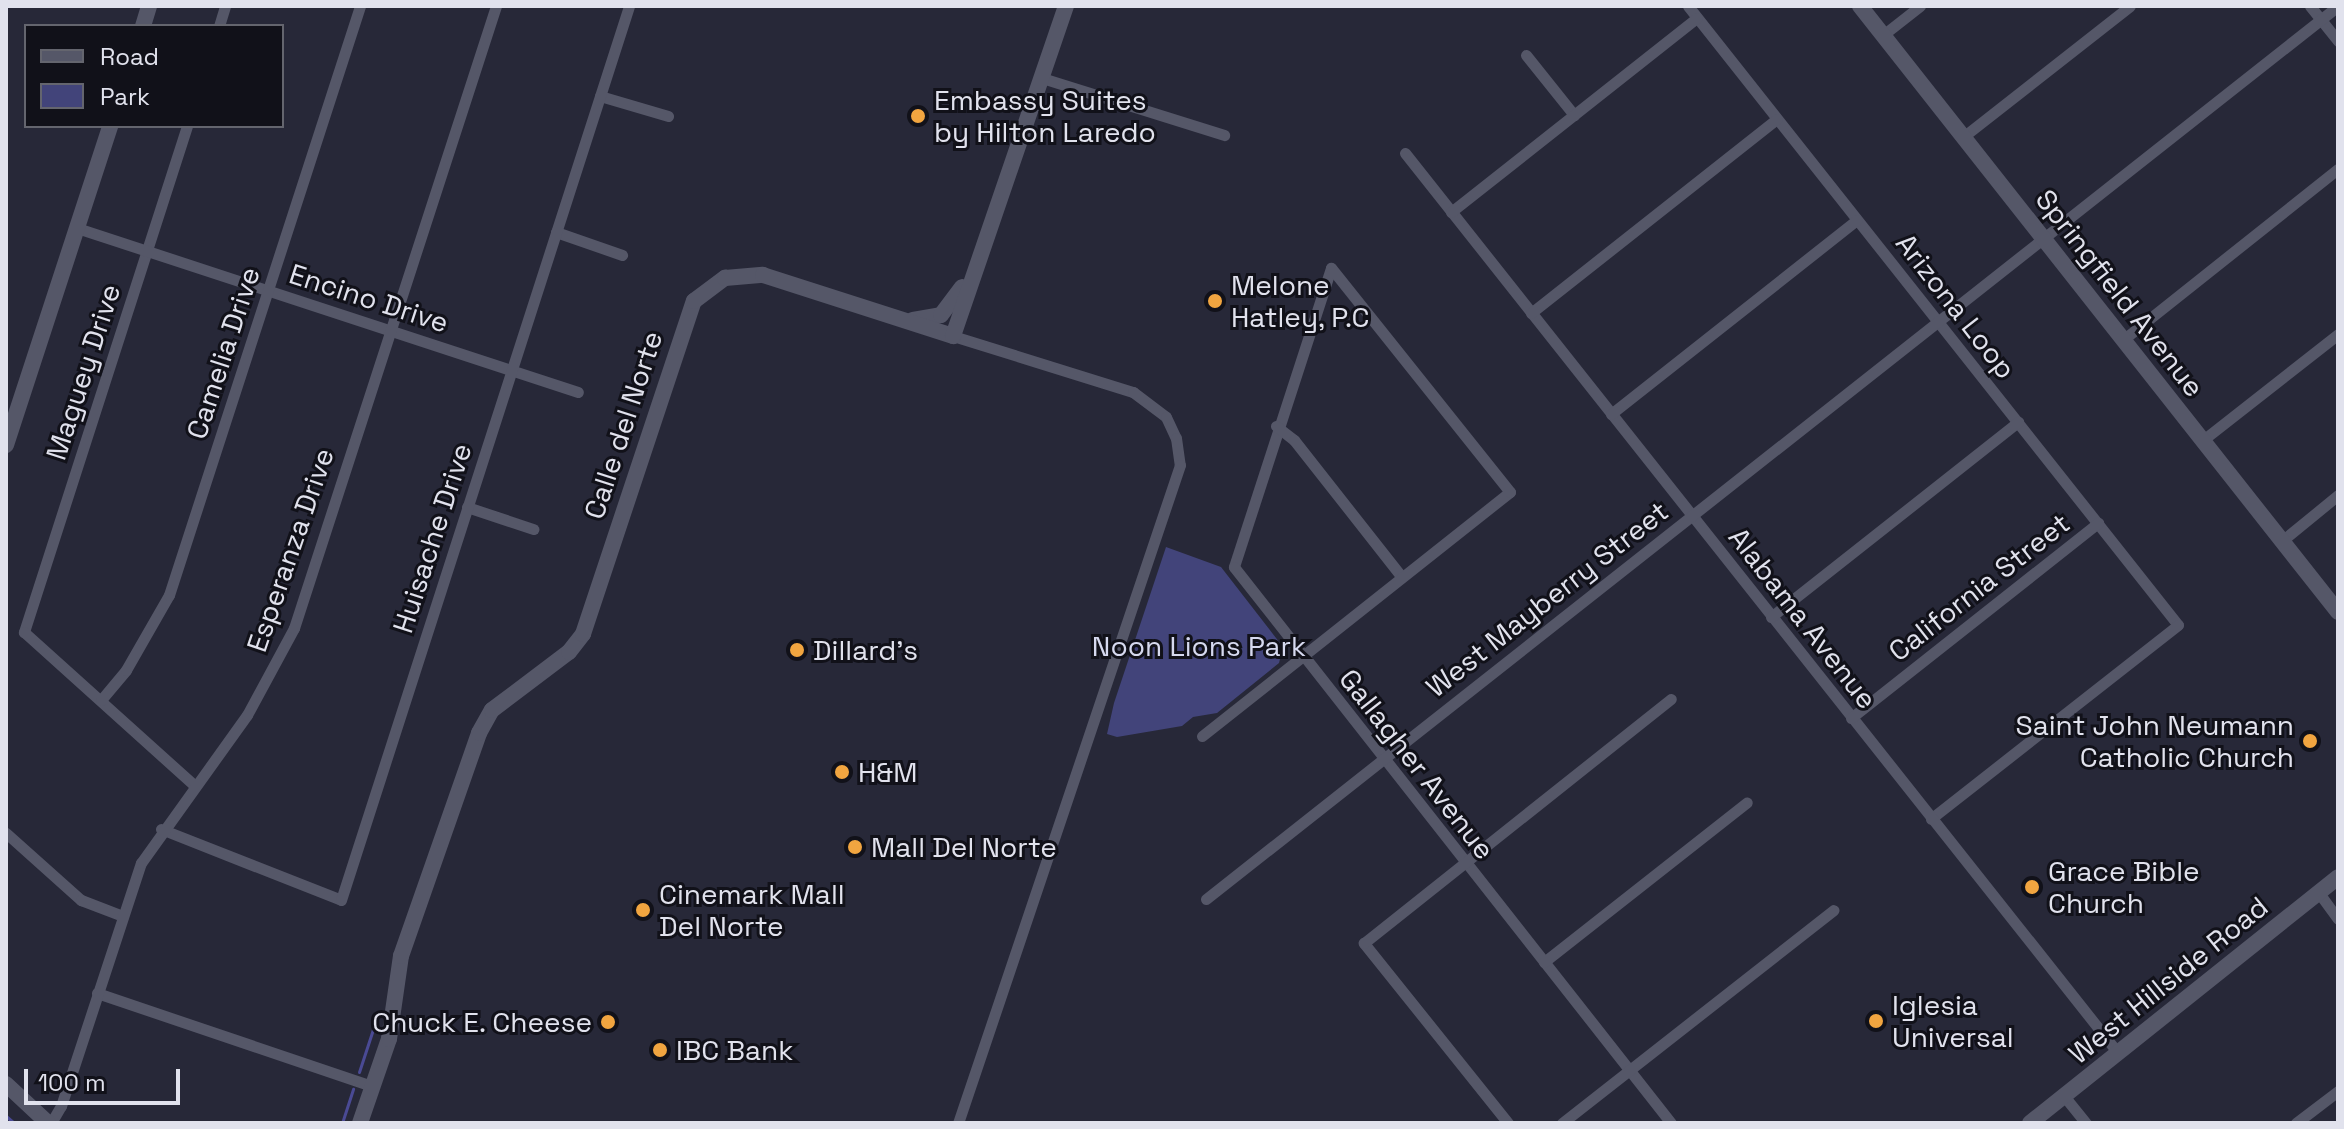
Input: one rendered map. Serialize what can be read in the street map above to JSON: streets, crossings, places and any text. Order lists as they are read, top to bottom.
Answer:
{
  "streets": {
    "street": [
      "Springfield Avenue",
      "Encino Drive",
      "Arizona Loop",
      "Camelia Drive",
      "Maguey Drive",
      "Calle del Norte",
      "Huisache Drive",
      "Esperanza Drive",
      "California Street",
      "West Mayberry Street",
      "Alabama Avenue",
      "Gallagher Avenue",
      "West Hillside Road"
    ]
  },
  "crossings": [
    ["Springfield Avenue", "West Mayberry Street"],
    ["Encino Drive", "Camelia Drive"],
    ["Encino Drive", "Maguey Drive"],
    ["Encino Drive", "Huisache Drive"],
    ["Encino Drive", "Esperanza Drive"],
    ["Arizona Loop", "California Street"],
    ["Arizona Loop", "West Mayberry Street"],
    ["Arizona Loop", "Alabama Avenue"],
    ["Camelia Drive", "Maguey Drive"],
    ["Huisache Drive", "Esperanza Drive"],
    ["California Street", "Alabama Avenue"],
    ["West Mayberry Street", "Alabama Avenue"],
    ["West Mayberry Street", "Gallagher Avenue"],
    ["Alabama Avenue", "West Hillside Road"]
  ],
  "parks": ["Noon Lions Park"],
  "places": [
    "Embassy Suites by Hilton Laredo",
    "Melone Hatley, P.C",
    "Dillard's",
    "Saint John Neumann Catholic Church",
    "H&M",
    "Mall Del Norte",
    "Grace Bible Church",
    "Cinemark Mall Del Norte",
    "Iglesia Universal",
    "Chuck E. Cheese",
    "IBC Bank"
  ],
  "legend": ["Road", "Park"],
  "scale_bar": "100 m"
}
